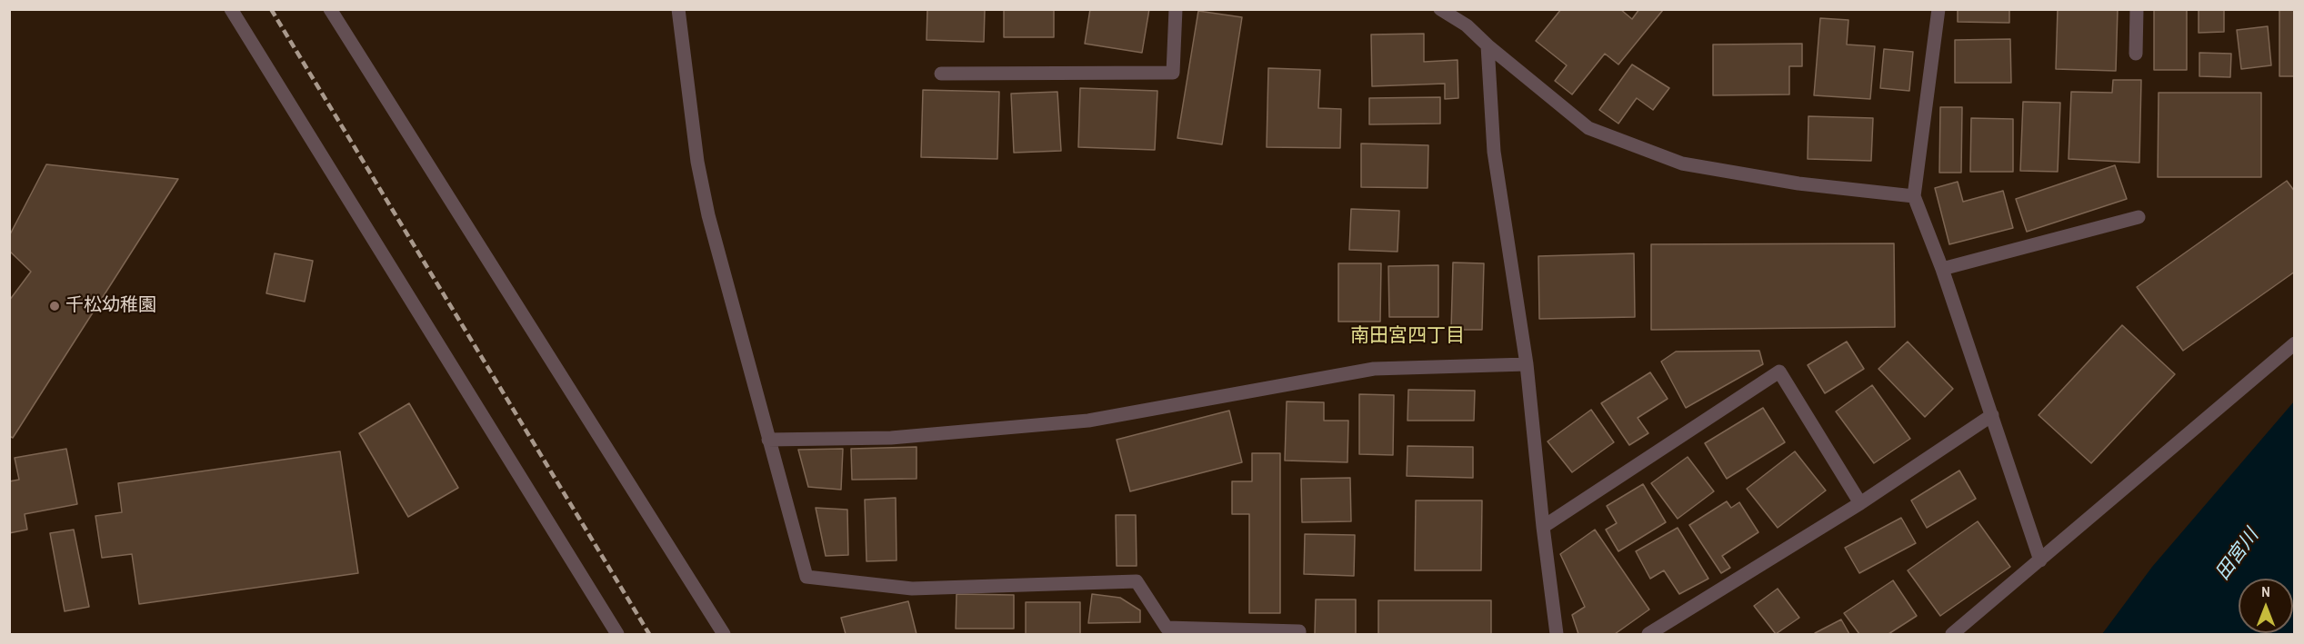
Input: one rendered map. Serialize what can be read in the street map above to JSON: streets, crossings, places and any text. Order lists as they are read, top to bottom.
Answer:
{
  "districts": ["南田宮四丁目"],
  "water": ["田宮川"],
  "places": ["千松幼稚園"],
  "north": "top"
}
